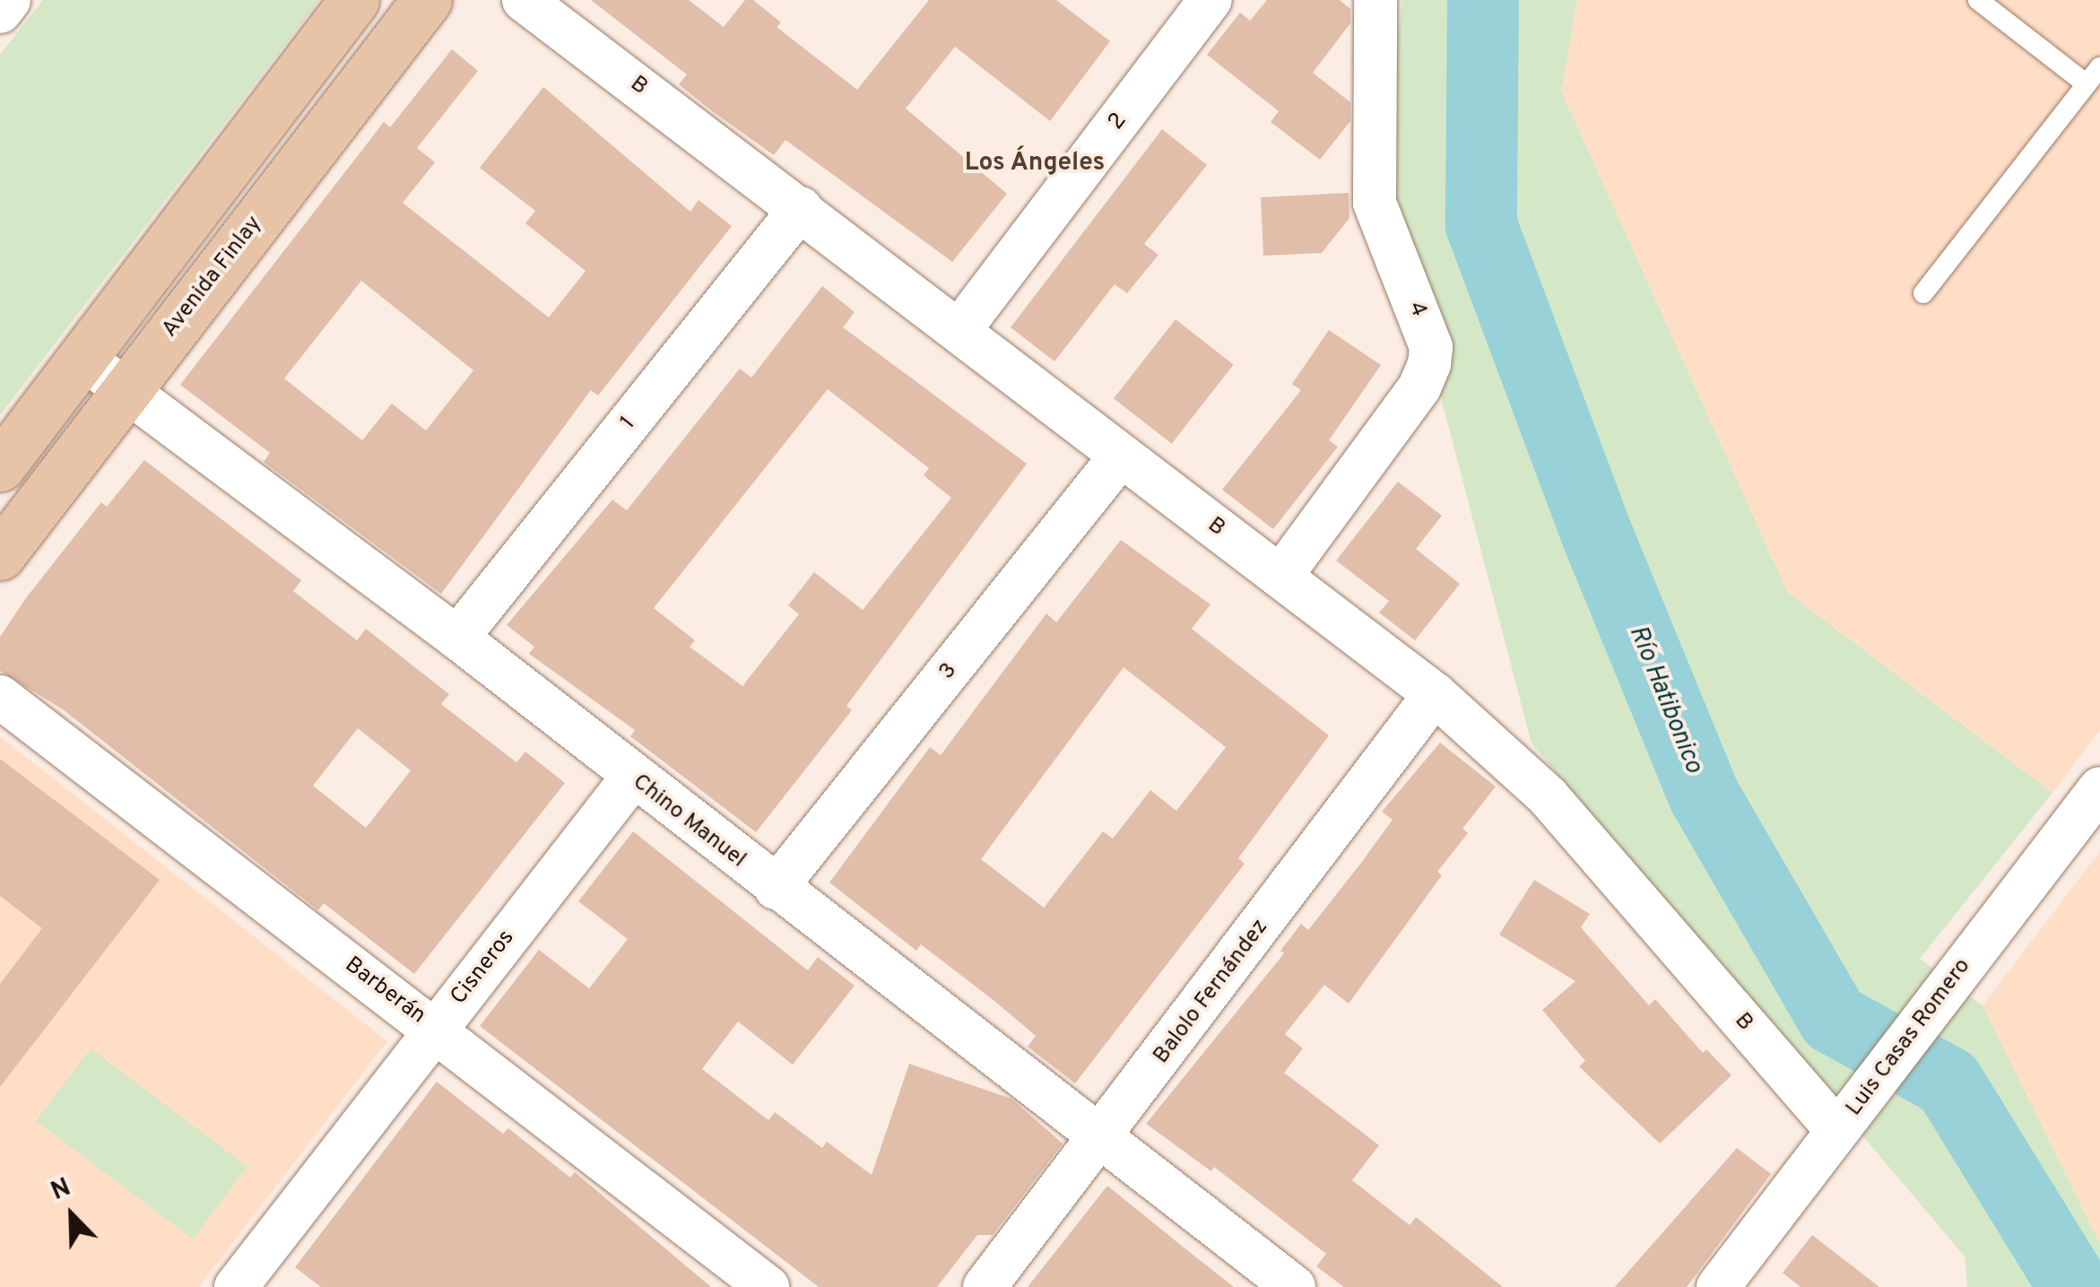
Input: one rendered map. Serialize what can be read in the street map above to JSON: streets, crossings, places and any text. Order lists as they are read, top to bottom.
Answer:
{
  "streets": {
    "main road": ["Avenida Finlay"],
    "street": [
      "B",
      "2",
      "4",
      "1",
      "3",
      "Chino Manuel",
      "Cisneros",
      "Barberán",
      "Balolo Fernández",
      "Luis Casas Romero"
    ]
  },
  "crossings": [
    ["B", "2"],
    ["B", "4"],
    ["B", "1"],
    ["B", "3"],
    ["B", "Balolo Fernández"],
    ["B", "Luis Casas Romero"],
    ["Avenida Finlay", "Chino Manuel"],
    ["1", "Chino Manuel"],
    ["3", "Chino Manuel"],
    ["Chino Manuel", "Cisneros"],
    ["Chino Manuel", "Balolo Fernández"],
    ["Cisneros", "Barberán"]
  ],
  "districts": ["Los Ángeles"],
  "water": ["Río Hatibonico"],
  "north": "top left"
}
